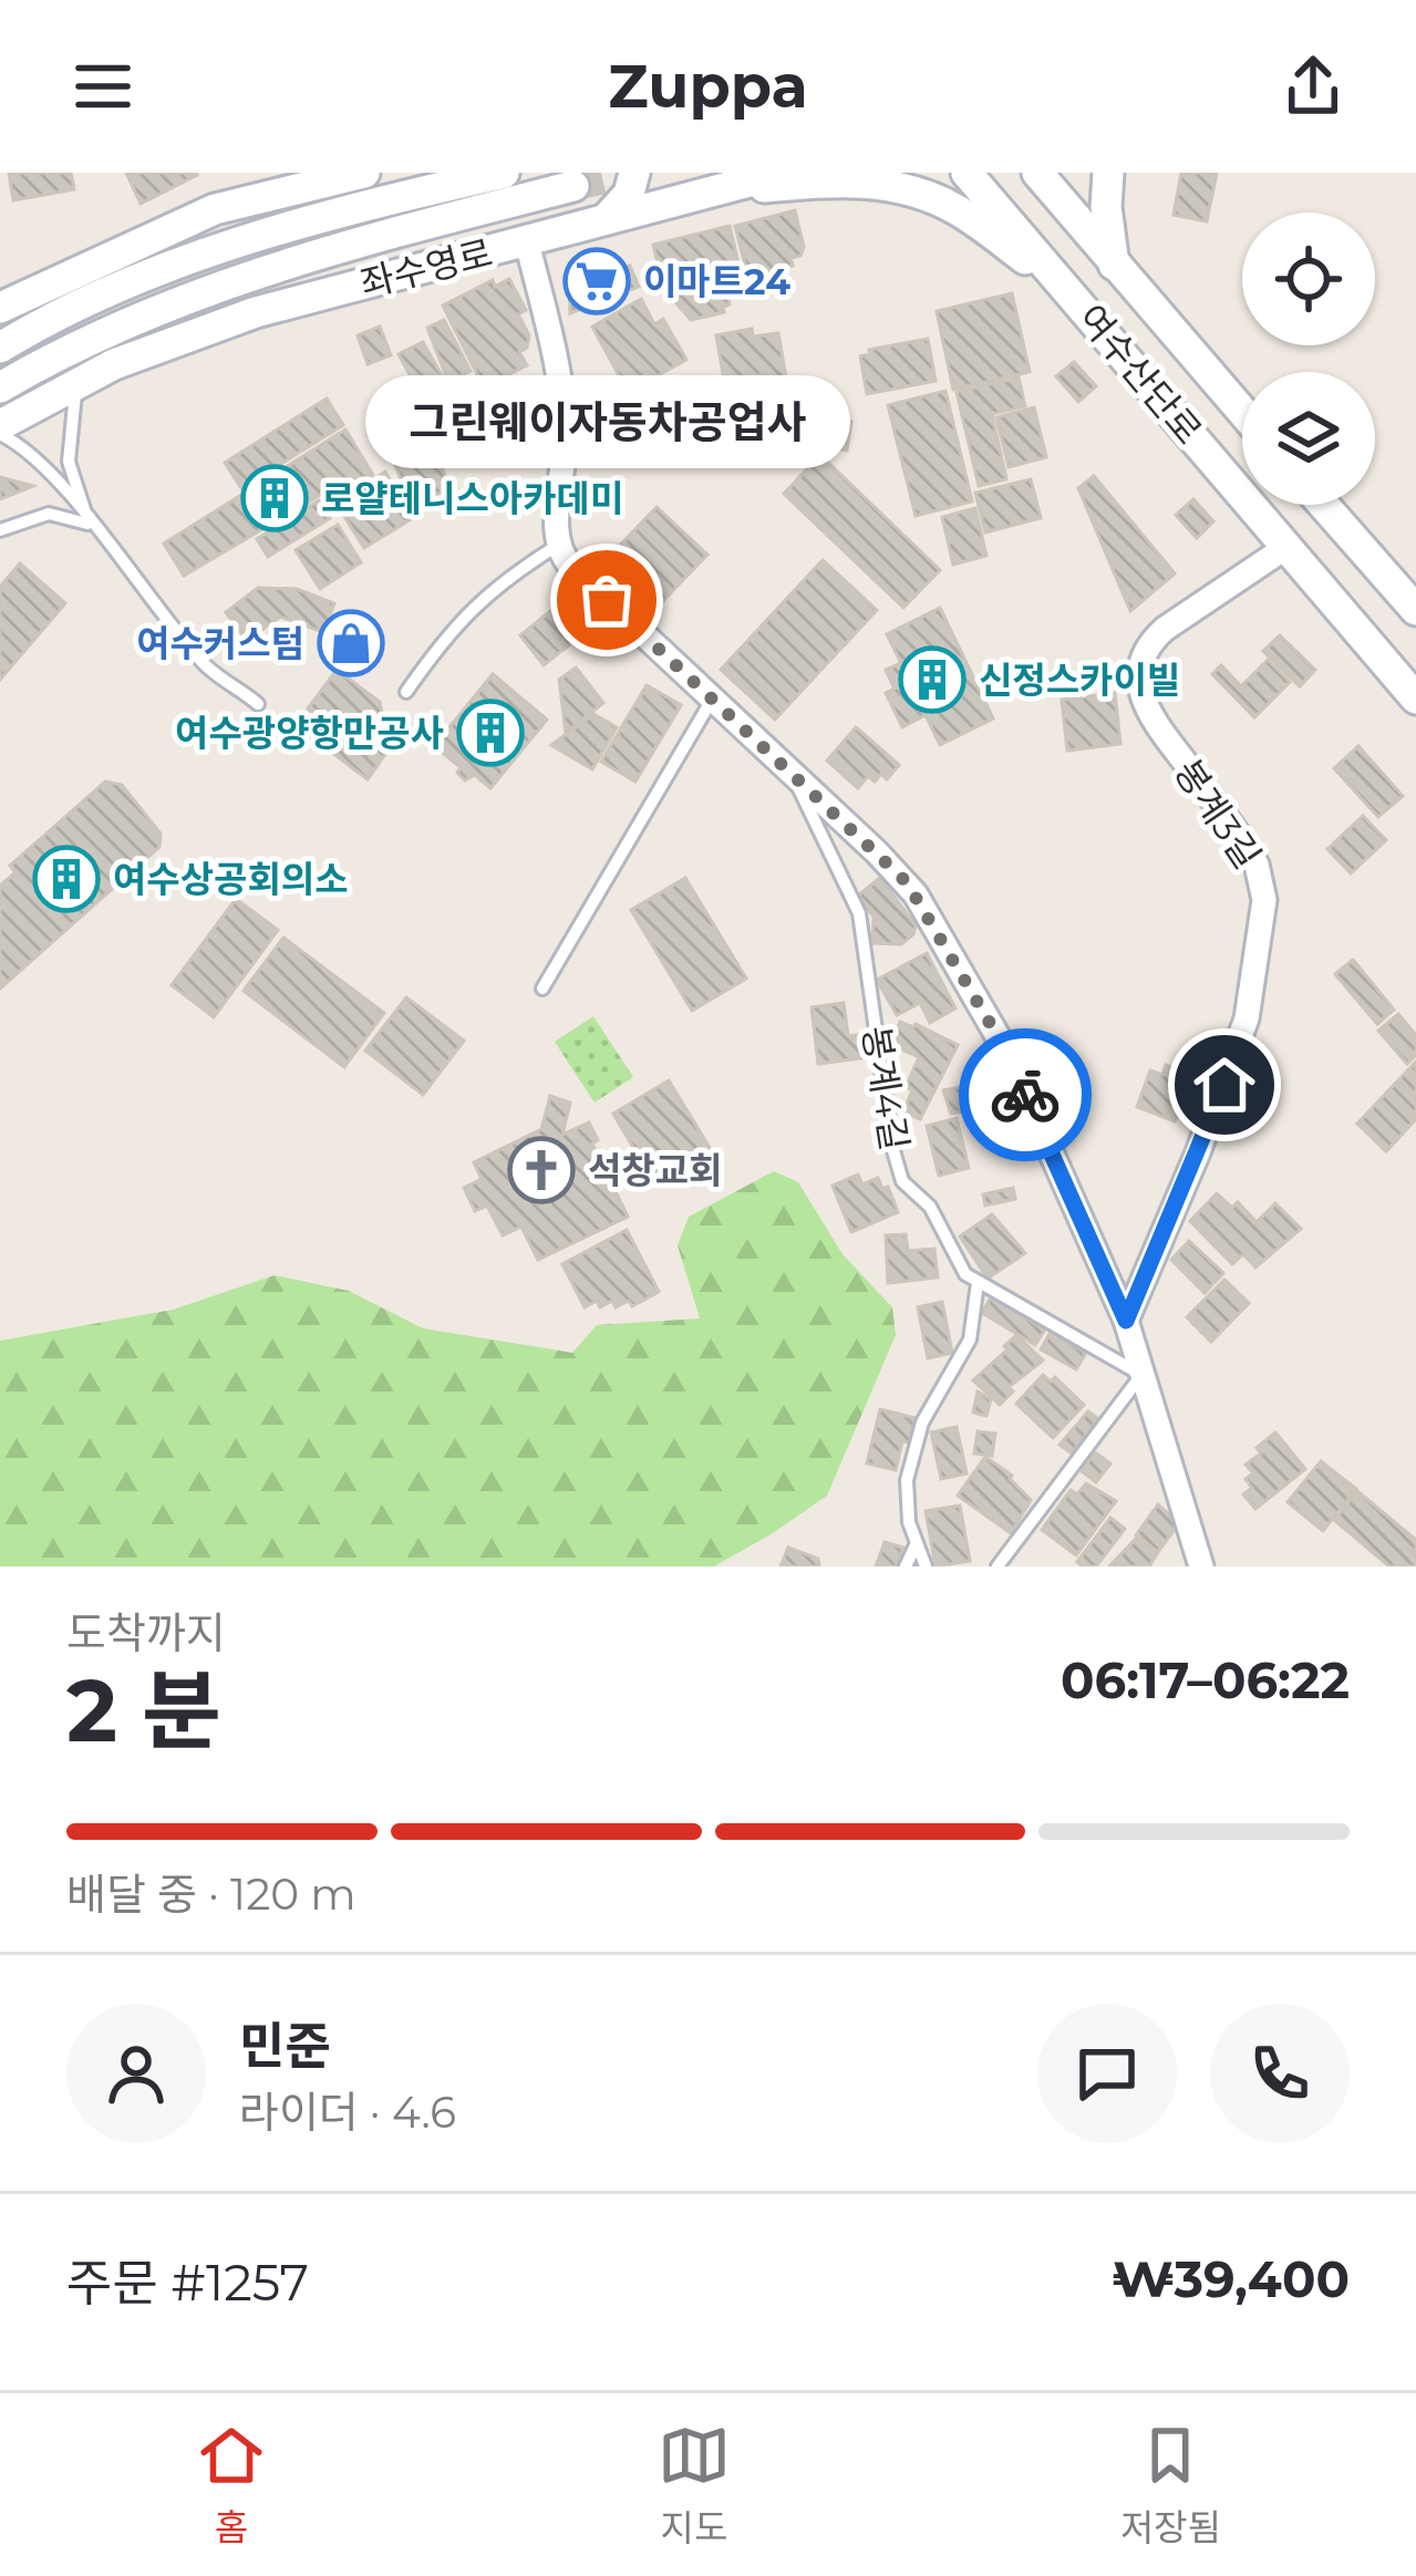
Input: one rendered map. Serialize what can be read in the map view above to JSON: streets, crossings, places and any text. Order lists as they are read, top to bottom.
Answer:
{
  "streets": {
    "street": [
      "좌수영로",
      "여수산단로",
      "봉계3길",
      "봉계4길"
    ]
  },
  "crossings": [
    ["여수산단로", "봉계3길"],
    ["봉계3길", "봉계4길"]
  ],
  "places": {
    "supermarket": ["이마트24"],
    "building": [
      "로얄테니스아카데미",
      "신정스카이빌",
      "여수광양항만공사",
      "여수상공회의소"
    ],
    "other": ["그린웨이자동차공업사"],
    "shop": ["여수커스텀"],
    "church": ["석창교회"]
  },
  "page": {
    "header": "Zuppa",
    "bubble": "그린웨이자동차공업사",
    "heading": ["2 분", "도착까지", "06:17–06:22"],
    "panel": [
      "민준",
      "라이더 · 4.6",
      "주문 #1257",
      "₩39,400"
    ],
    "bar": "배달 중 · 120 m",
    "tabs": ["홈", "지도", "저장됨"]
  }
}
